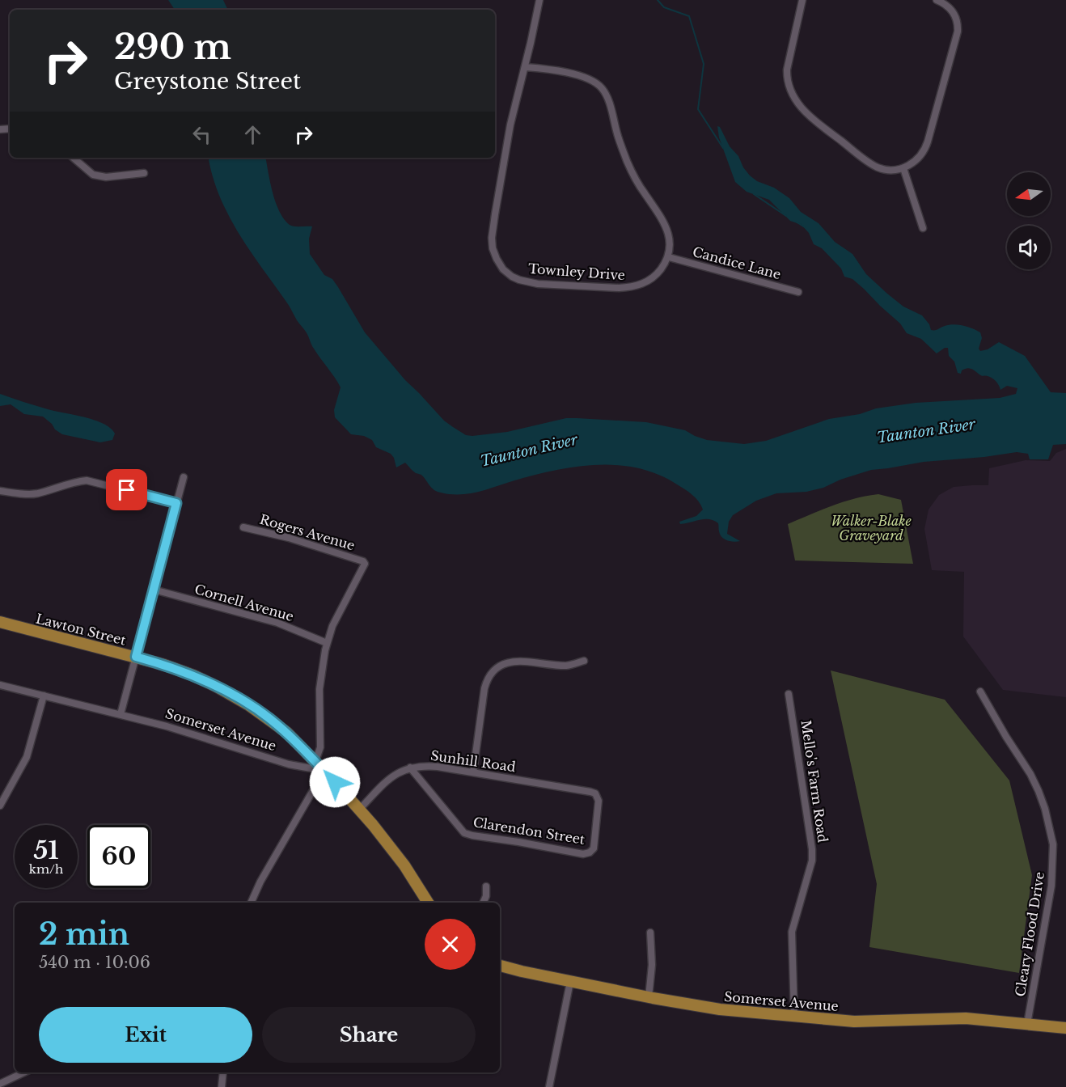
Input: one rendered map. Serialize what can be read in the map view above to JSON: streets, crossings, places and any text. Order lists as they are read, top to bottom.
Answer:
{
  "streets": {
    "main road": ["Lawton Street", "Somerset Avenue"],
    "street": [
      "Candice Lane",
      "Townley Drive",
      "Rogers Avenue",
      "Cornell Avenue",
      "Sunhill Road",
      "Mello's Farm Road",
      "Clarendon Street",
      "Cleary Flood Drive"
    ]
  },
  "crossings": [
    ["Candice Lane", "Townley Drive"],
    ["Rogers Avenue", "Cornell Avenue"],
    ["Lawton Street", "Somerset Avenue"],
    ["Somerset Avenue", "Mello's Farm Road"],
    ["Somerset Avenue", "Cleary Flood Drive"],
    ["Sunhill Road", "Clarendon Street"]
  ],
  "water": ["Taunton River"],
  "parks": ["Walker-Blake Graveyard"],
  "north": "left",
  "page": {
    "turn": ["290 m", "Greystone Street"],
    "speed": "51 km/h",
    "limit": "60",
    "heading": ["2 min", "540 m · 10:06"],
    "buttons": ["Exit", "Share"]
  }
}
